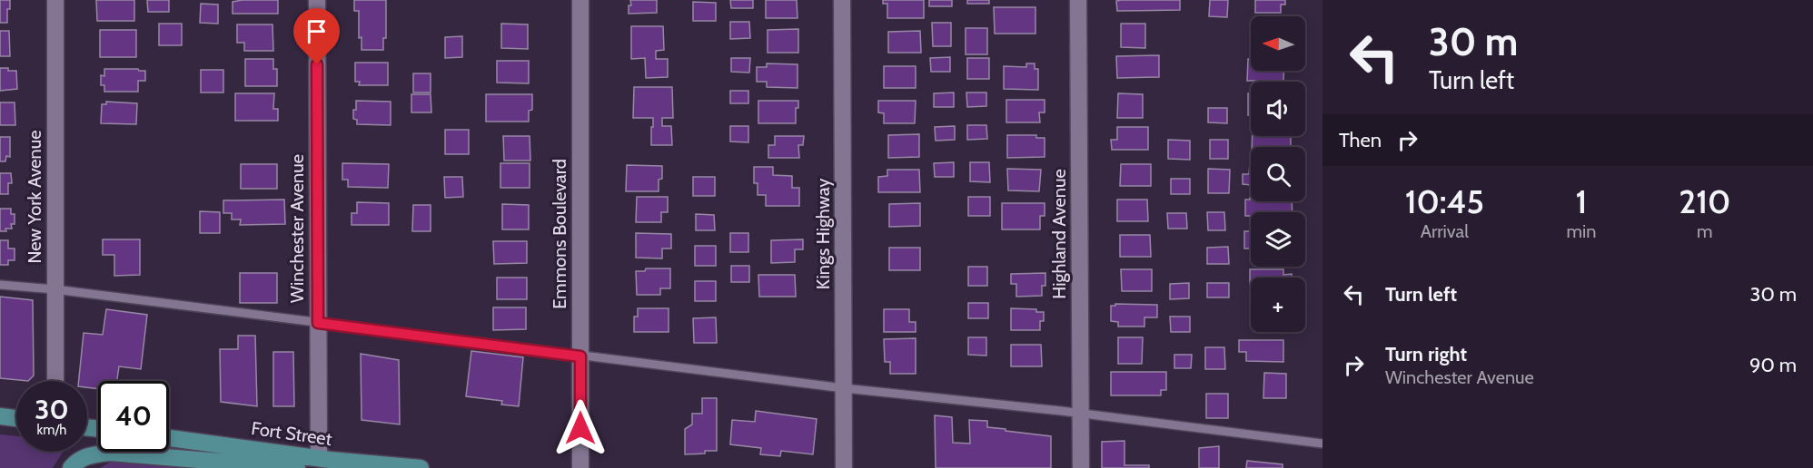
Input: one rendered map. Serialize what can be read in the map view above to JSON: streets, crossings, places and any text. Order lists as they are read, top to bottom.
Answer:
{
  "streets": {
    "main road": ["Fort Street"],
    "street": [
      "New York Avenue",
      "Winchester Avenue",
      "Emmons Boulevard",
      "Kings Highway",
      "Highland Avenue"
    ]
  },
  "crossings": [
    ["Winchester Avenue", "Fort Street"]
  ],
  "north": "left",
  "page": {
    "turn": ["30 m", "Turn left"],
    "map_buttons": "+",
    "then": "Then",
    "eta": [
      "10:45",
      "Arrival",
      "1",
      "min",
      "210",
      "m"
    ],
    "list": [
      {
        "name": "Turn left",
        "value": "30 m"
      },
      {
        "name": "Turn right",
        "note": "Winchester Avenue",
        "value": "90 m"
      }
    ],
    "speed": "30 km/h",
    "limit": "40"
  }
}
